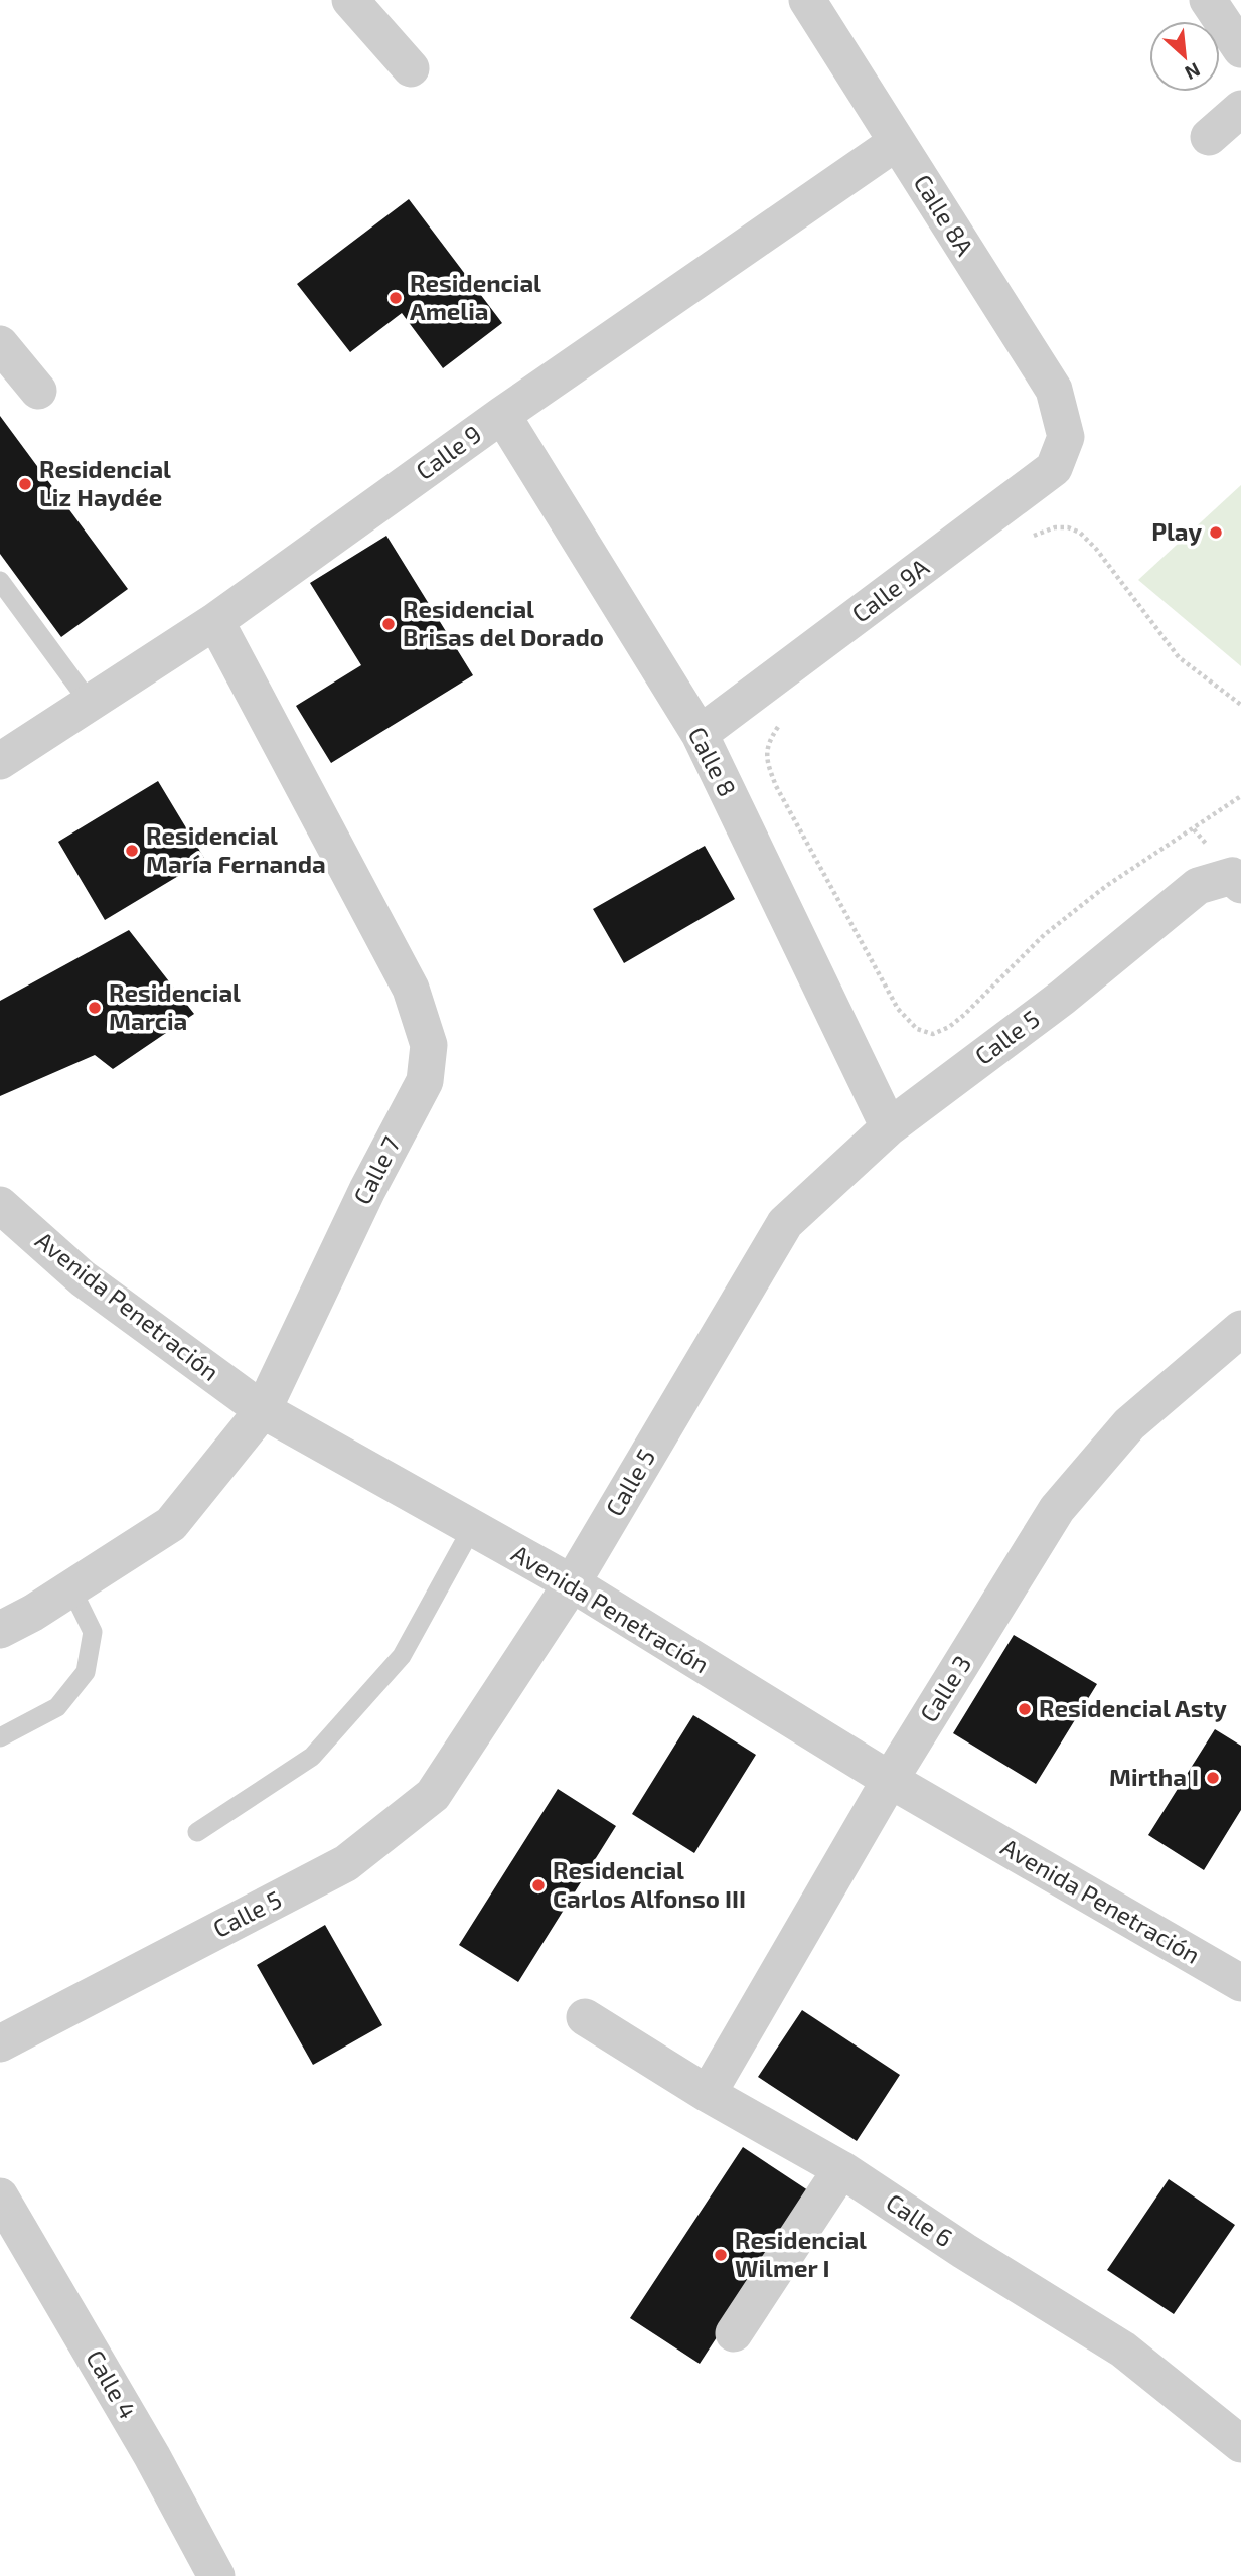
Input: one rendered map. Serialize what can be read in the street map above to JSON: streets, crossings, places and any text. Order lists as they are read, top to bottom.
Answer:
{
  "streets": {
    "street": [
      "Calle 8A",
      "Calle 9",
      "Calle 9A",
      "Calle 8",
      "Calle 5",
      "Calle 7",
      "Avenida Penetración",
      "Calle 3",
      "Calle 6",
      "Calle 4"
    ]
  },
  "crossings": [
    ["Calle 8A", "Calle 9"],
    ["Calle 8A", "Calle 9A"],
    ["Calle 9", "Calle 8"],
    ["Calle 9", "Calle 7"],
    ["Calle 9A", "Calle 8"],
    ["Calle 8", "Calle 5"],
    ["Calle 5", "Avenida Penetración"],
    ["Calle 7", "Avenida Penetración"],
    ["Avenida Penetración", "Calle 3"],
    ["Calle 3", "Calle 6"]
  ],
  "places": [
    "Residencial Amelia",
    "Residencial Liz Haydée",
    "Play",
    "Residencial Brisas del Dorado",
    "Residencial María Fernanda",
    "Residencial Marcia",
    "Residencial Asty",
    "Mirtha I",
    "Residencial Carlos Alfonso III",
    "Residencial Wilmer I"
  ],
  "north": "bottom right"
}
